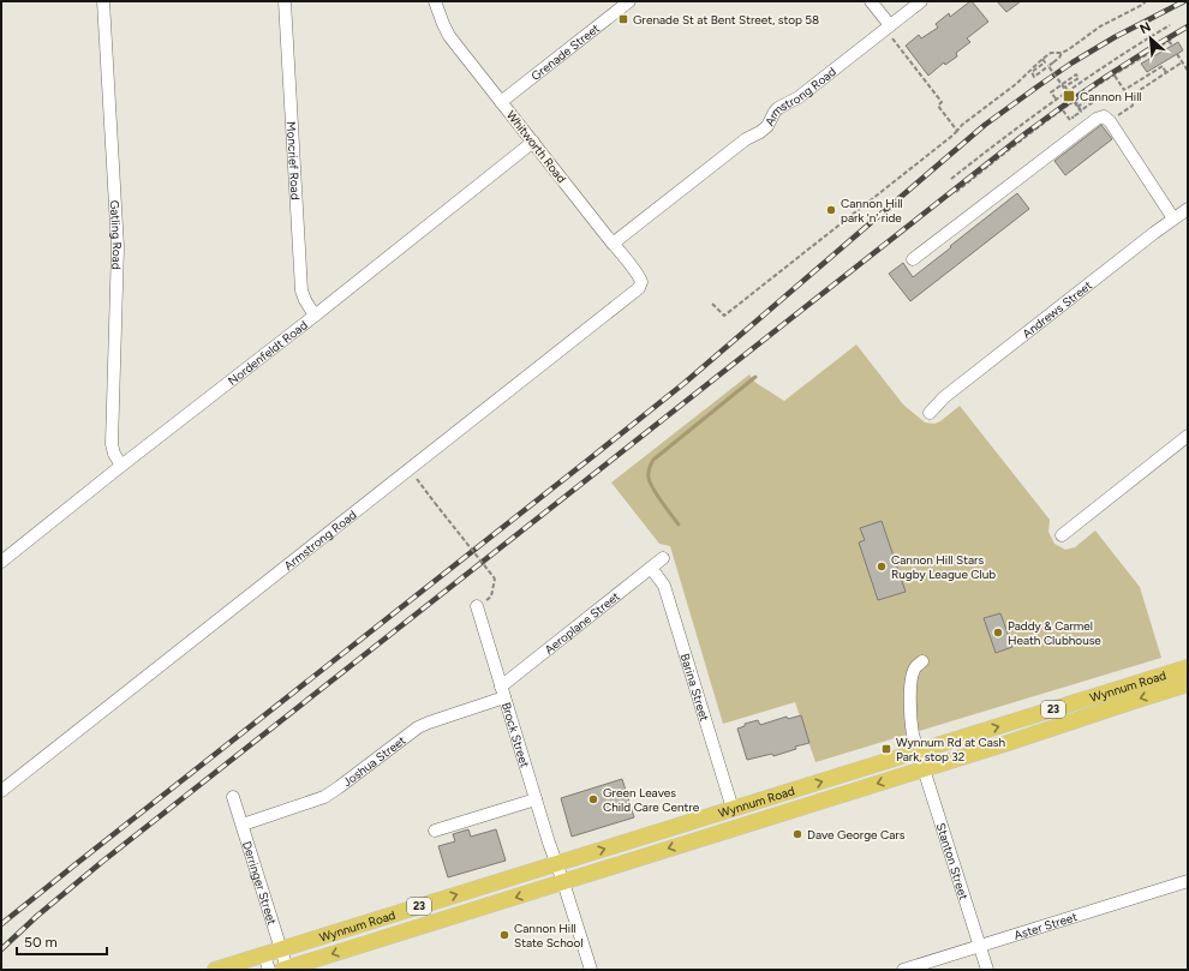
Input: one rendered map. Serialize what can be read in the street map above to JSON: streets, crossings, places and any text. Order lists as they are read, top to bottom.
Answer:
{
  "streets": {
    "main road": ["Wynnum Road", "23"],
    "street": [
      "Grenade Street",
      "Armstrong Road",
      "Whitworth Road",
      "Moncrief Road",
      "Gatling Road",
      "Andrews Street",
      "Nordenfeldt Road",
      "Aeroplane Street",
      "Barina Street",
      "Brock Street",
      "Joshua Street",
      "Stanton Street",
      "Derringer Street",
      "Aster Street"
    ]
  },
  "crossings": [
    ["Grenade Street", "Whitworth Road"],
    ["Armstrong Road", "Whitworth Road"],
    ["Whitworth Road", "Nordenfeldt Road"],
    ["Moncrief Road", "Nordenfeldt Road"],
    ["Gatling Road", "Nordenfeldt Road"],
    ["Aeroplane Street", "Barina Street"],
    ["Aeroplane Street", "Brock Street"],
    ["Aeroplane Street", "Joshua Street"],
    ["Barina Street", "Wynnum Road"],
    ["Wynnum Road", "Brock Street"],
    ["Wynnum Road", "Stanton Street"],
    ["Wynnum Road", "Derringer Street"],
    ["Brock Street", "Joshua Street"],
    ["Joshua Street", "Derringer Street"],
    ["Stanton Street", "Aster Street"]
  ],
  "places": {
    "transit": ["Grenade St at Bent Street, stop 58", "Cannon Hill", "Wynnum Rd at Cash Park, stop 32"],
    "other": [
      "Cannon Hill park 'n' ride",
      "Cannon Hill Stars Rugby League Club",
      "Paddy & Carmel Heath Clubhouse",
      "Green Leaves Child Care Centre",
      "Dave George Cars",
      "Cannon Hill State School"
    ]
  },
  "scale_bar": "50 m",
  "north": "top left"
}
